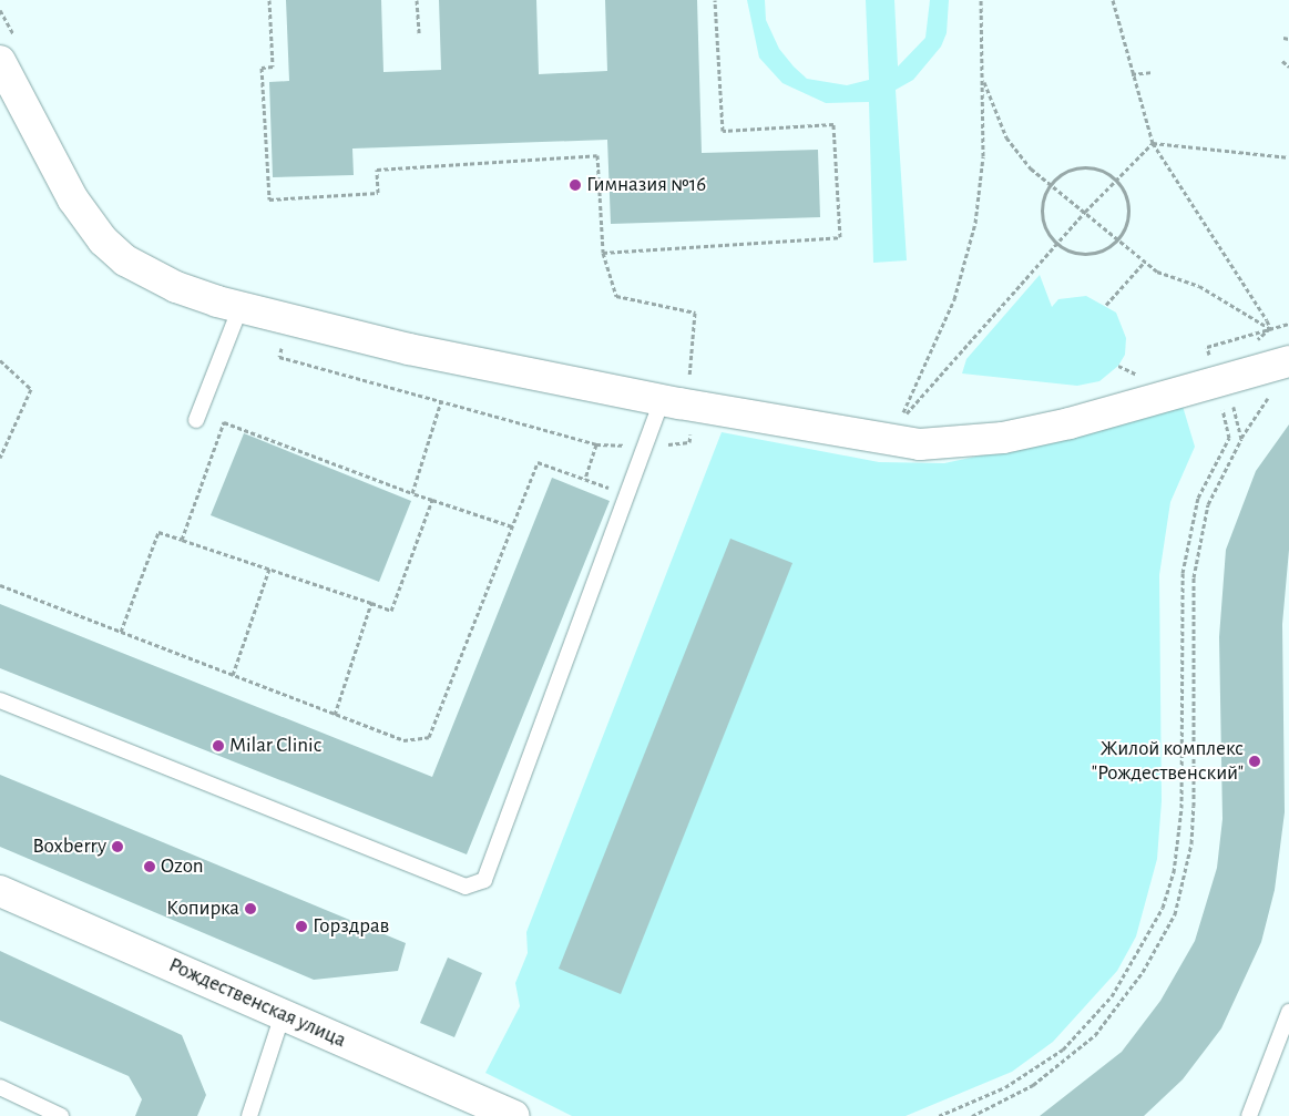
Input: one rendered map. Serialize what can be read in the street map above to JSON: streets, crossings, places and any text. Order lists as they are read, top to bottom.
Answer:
{
  "streets": {
    "street": ["Рождественская улица"]
  },
  "places": [
    "Гимназия №16",
    "Milar Clinic",
    "Жилой комплекс \"Рождественский\"",
    "Boxberry",
    "Ozon",
    "Копирка",
    "Горздрав"
  ]
}
